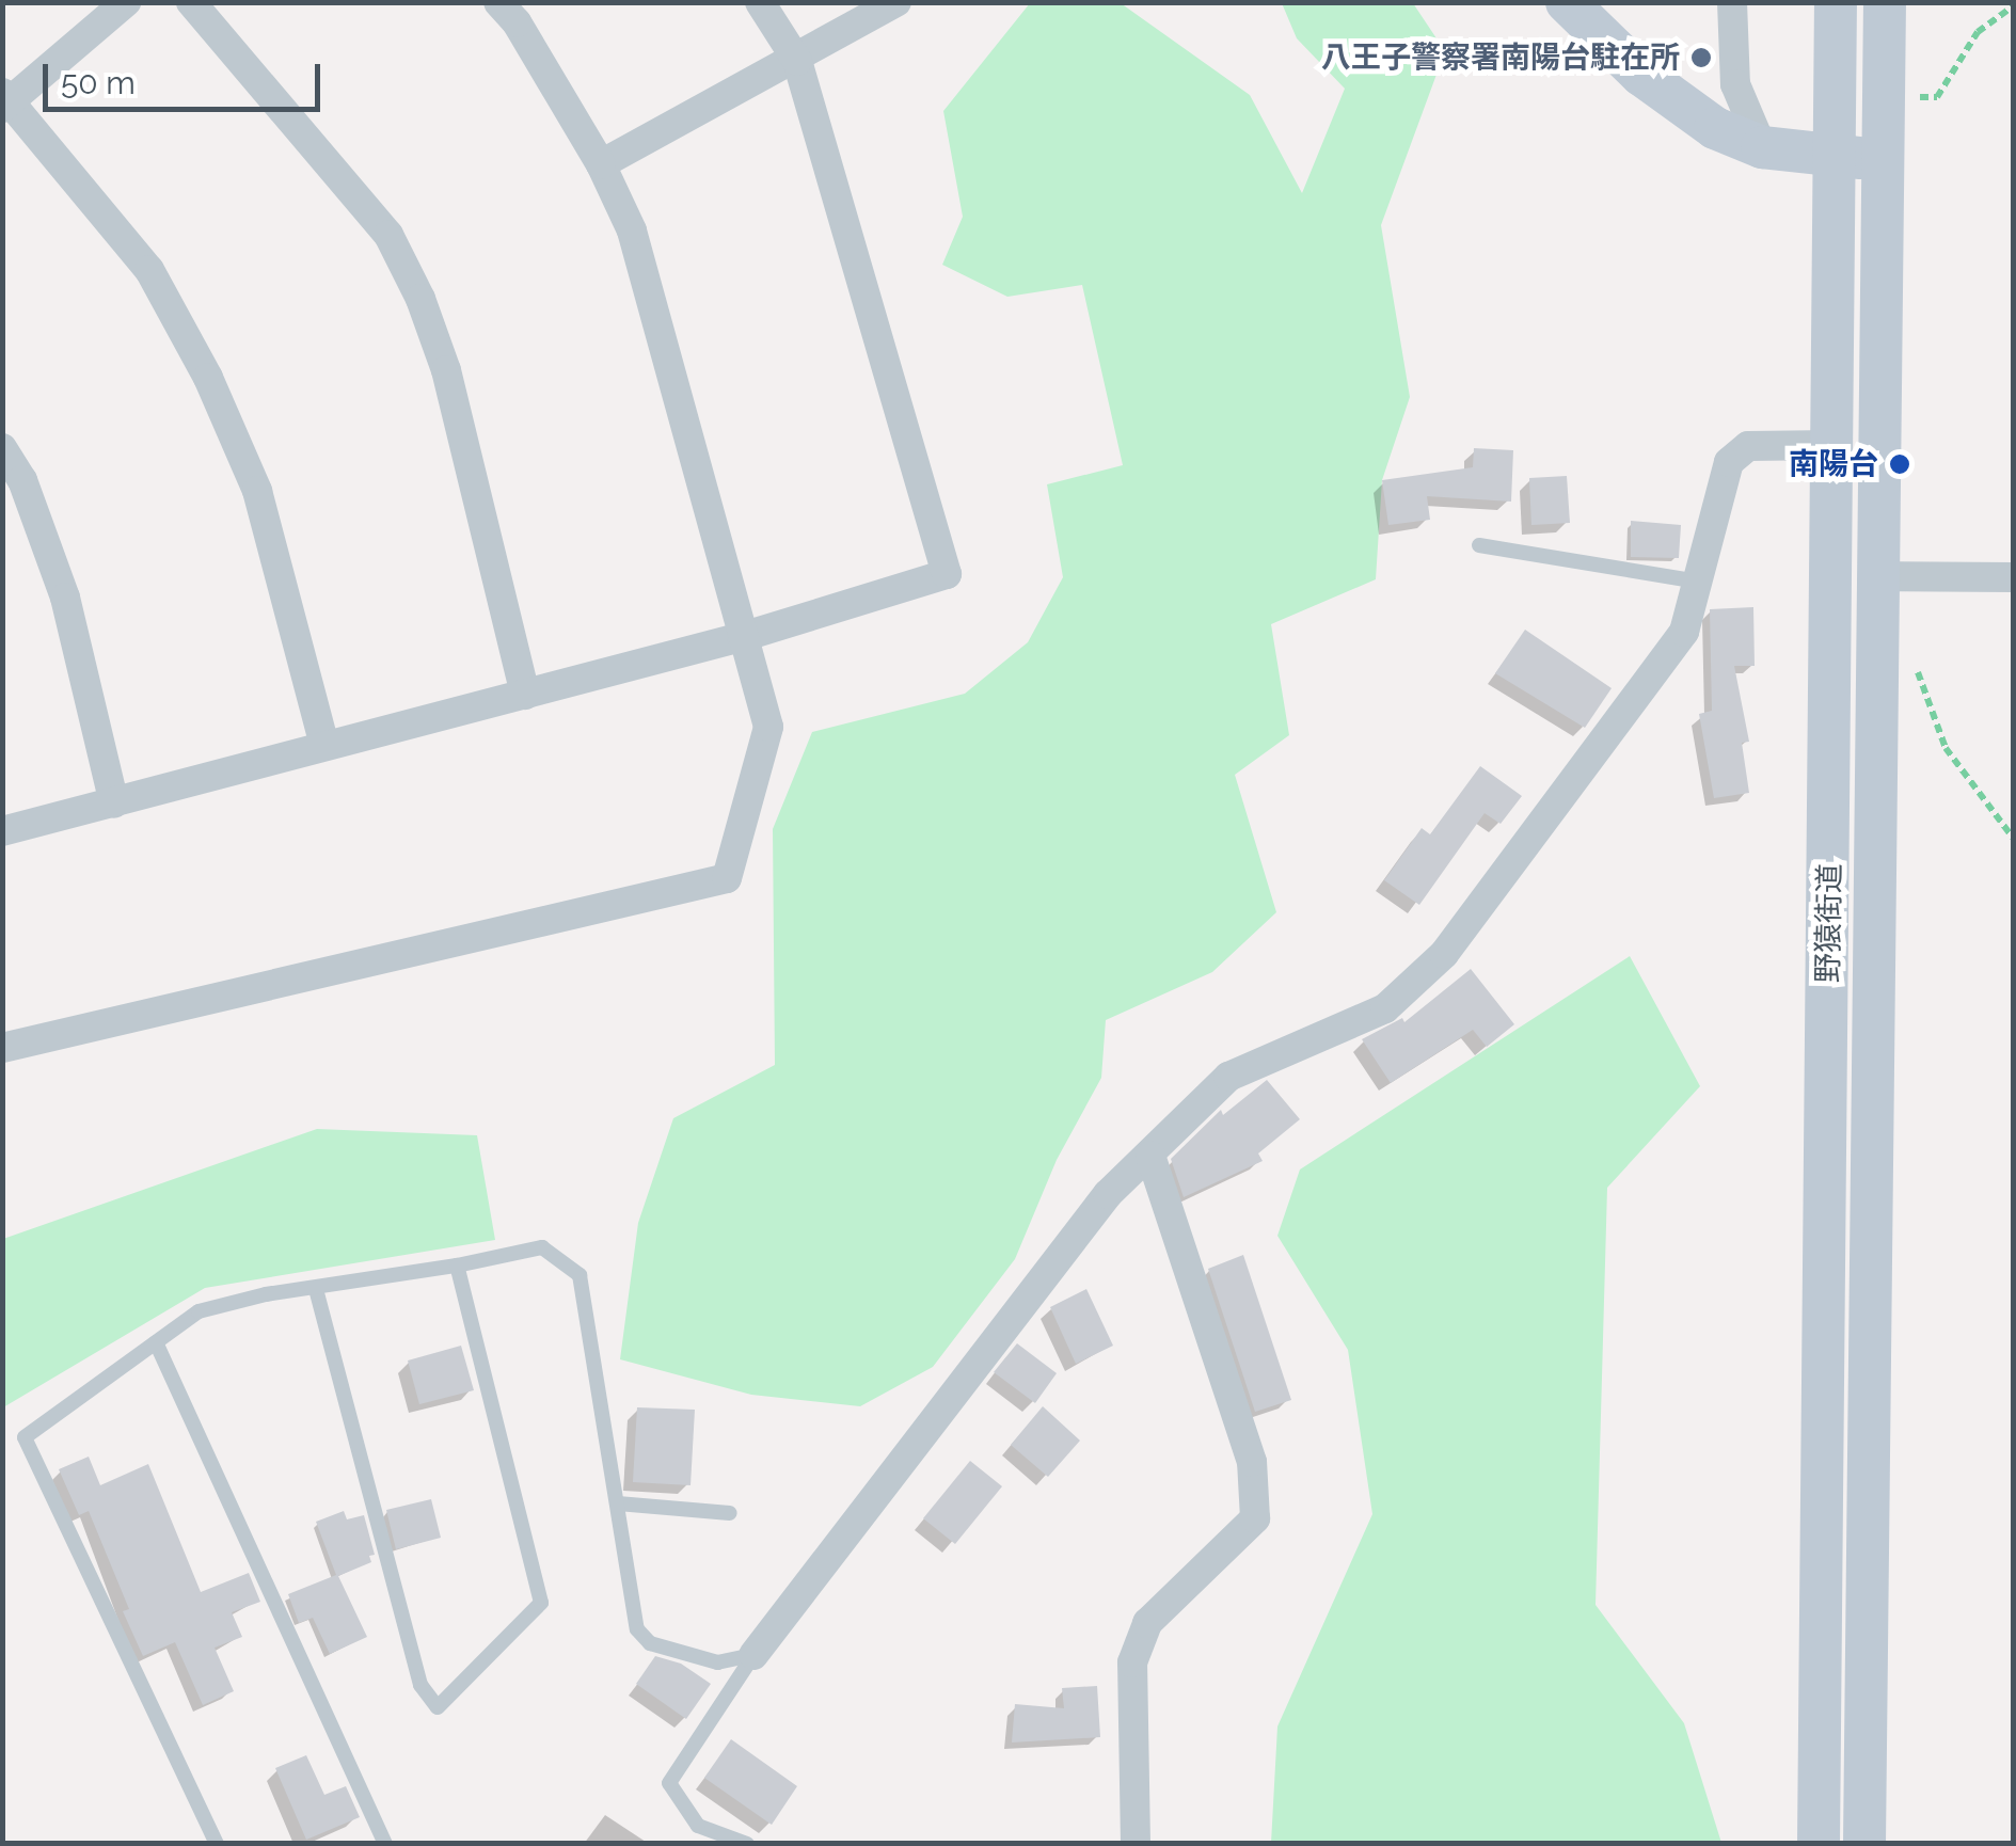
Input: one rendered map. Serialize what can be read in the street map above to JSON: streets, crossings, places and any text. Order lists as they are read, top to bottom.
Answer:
{
  "streets": {
    "main road": ["野猿街道"]
  },
  "places": ["八王子警察署南陽台駐在所", "南陽台"],
  "scale_bar": "50 m"
}
